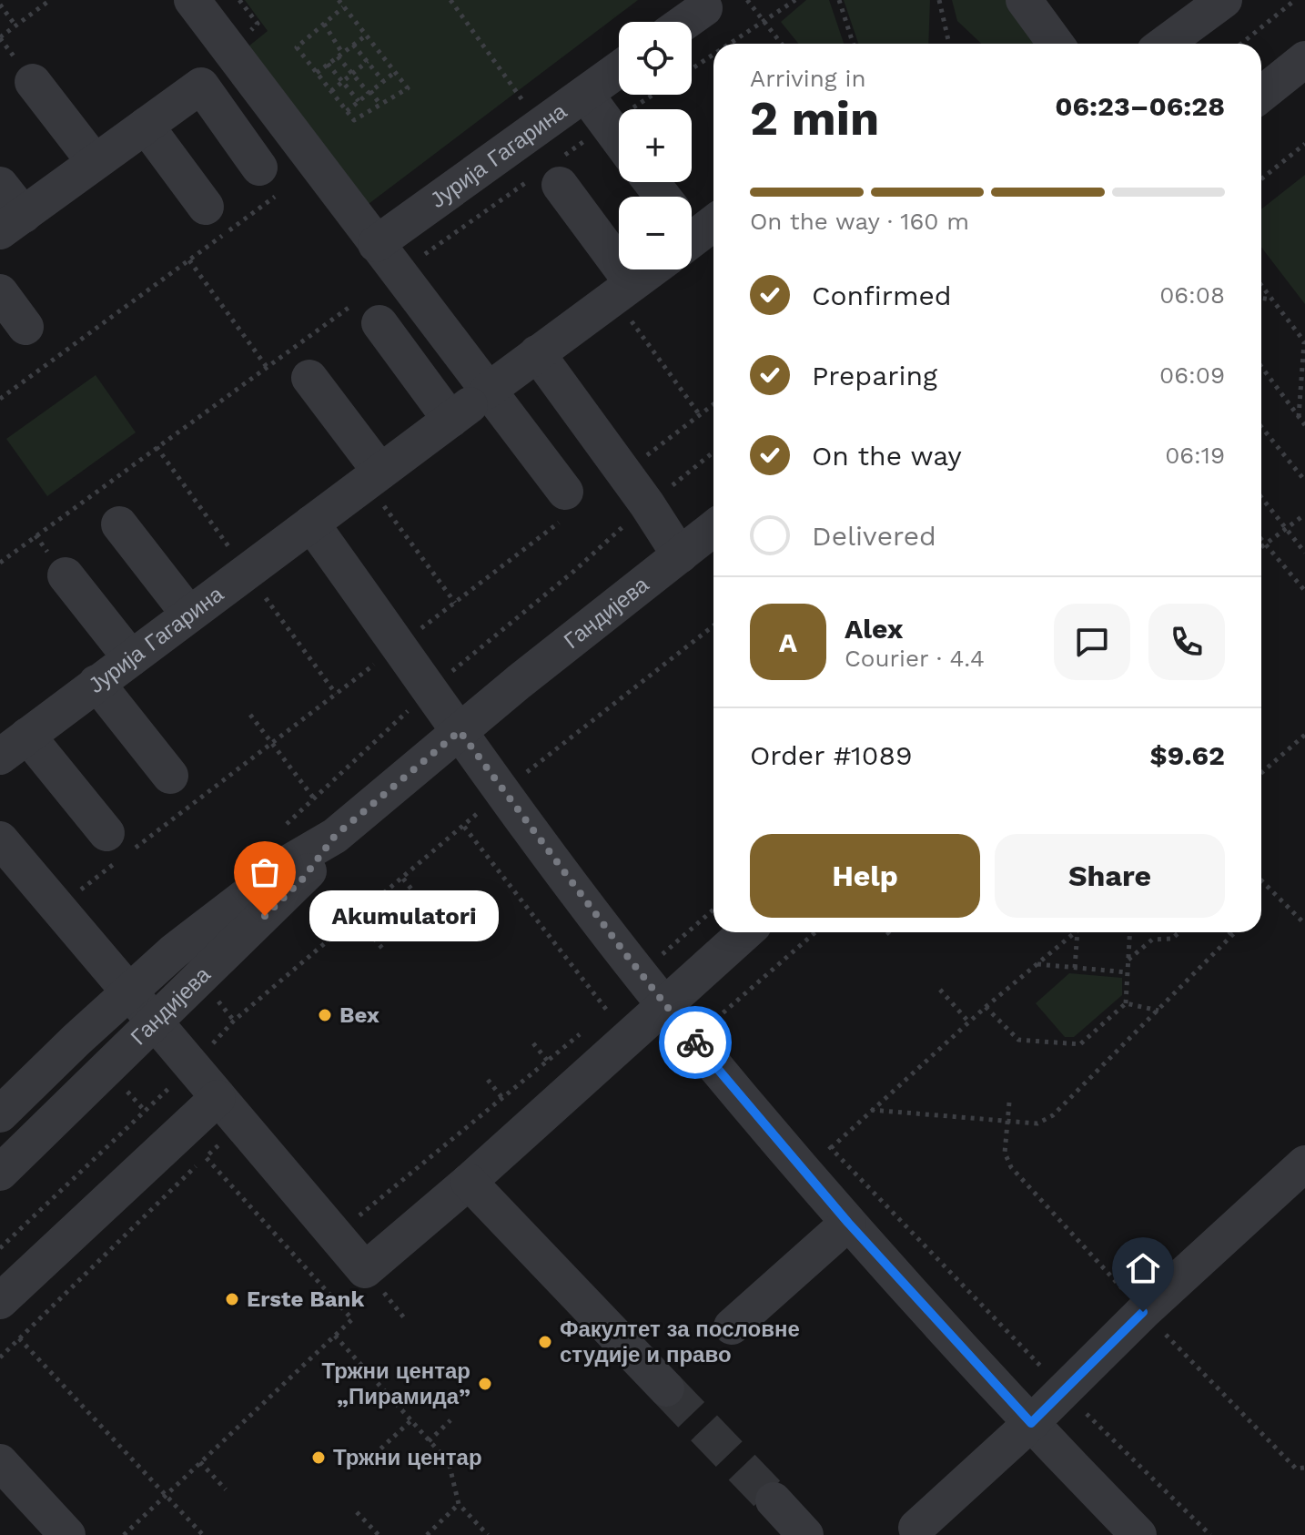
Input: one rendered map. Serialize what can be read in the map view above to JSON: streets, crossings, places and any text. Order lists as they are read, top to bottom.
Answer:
{
  "streets": {
    "street": ["Јурија Гагарина", "Гандијева"]
  },
  "places": [
    "Akumulatori",
    "Bex",
    "Erste Bank",
    "Факултет за пословне студије и право",
    "Тржни центар „Пирамида”",
    "Тржни центар"
  ],
  "page": {
    "map_buttons": ["+", "−"],
    "heading": ["2 min", "Arriving in", "06:23–06:28"],
    "panel": [
      "Alex",
      "Courier · 4.4",
      "Order #1089",
      "$9.62"
    ],
    "bar": "On the way · 160 m",
    "list": [
      ["Confirmed", "06:08"],
      ["Preparing", "06:09"],
      ["On the way", "06:19"],
      "Delivered"
    ],
    "round": "A",
    "buttons": ["Help", "Share"],
    "bubble": "Akumulatori"
  }
}
